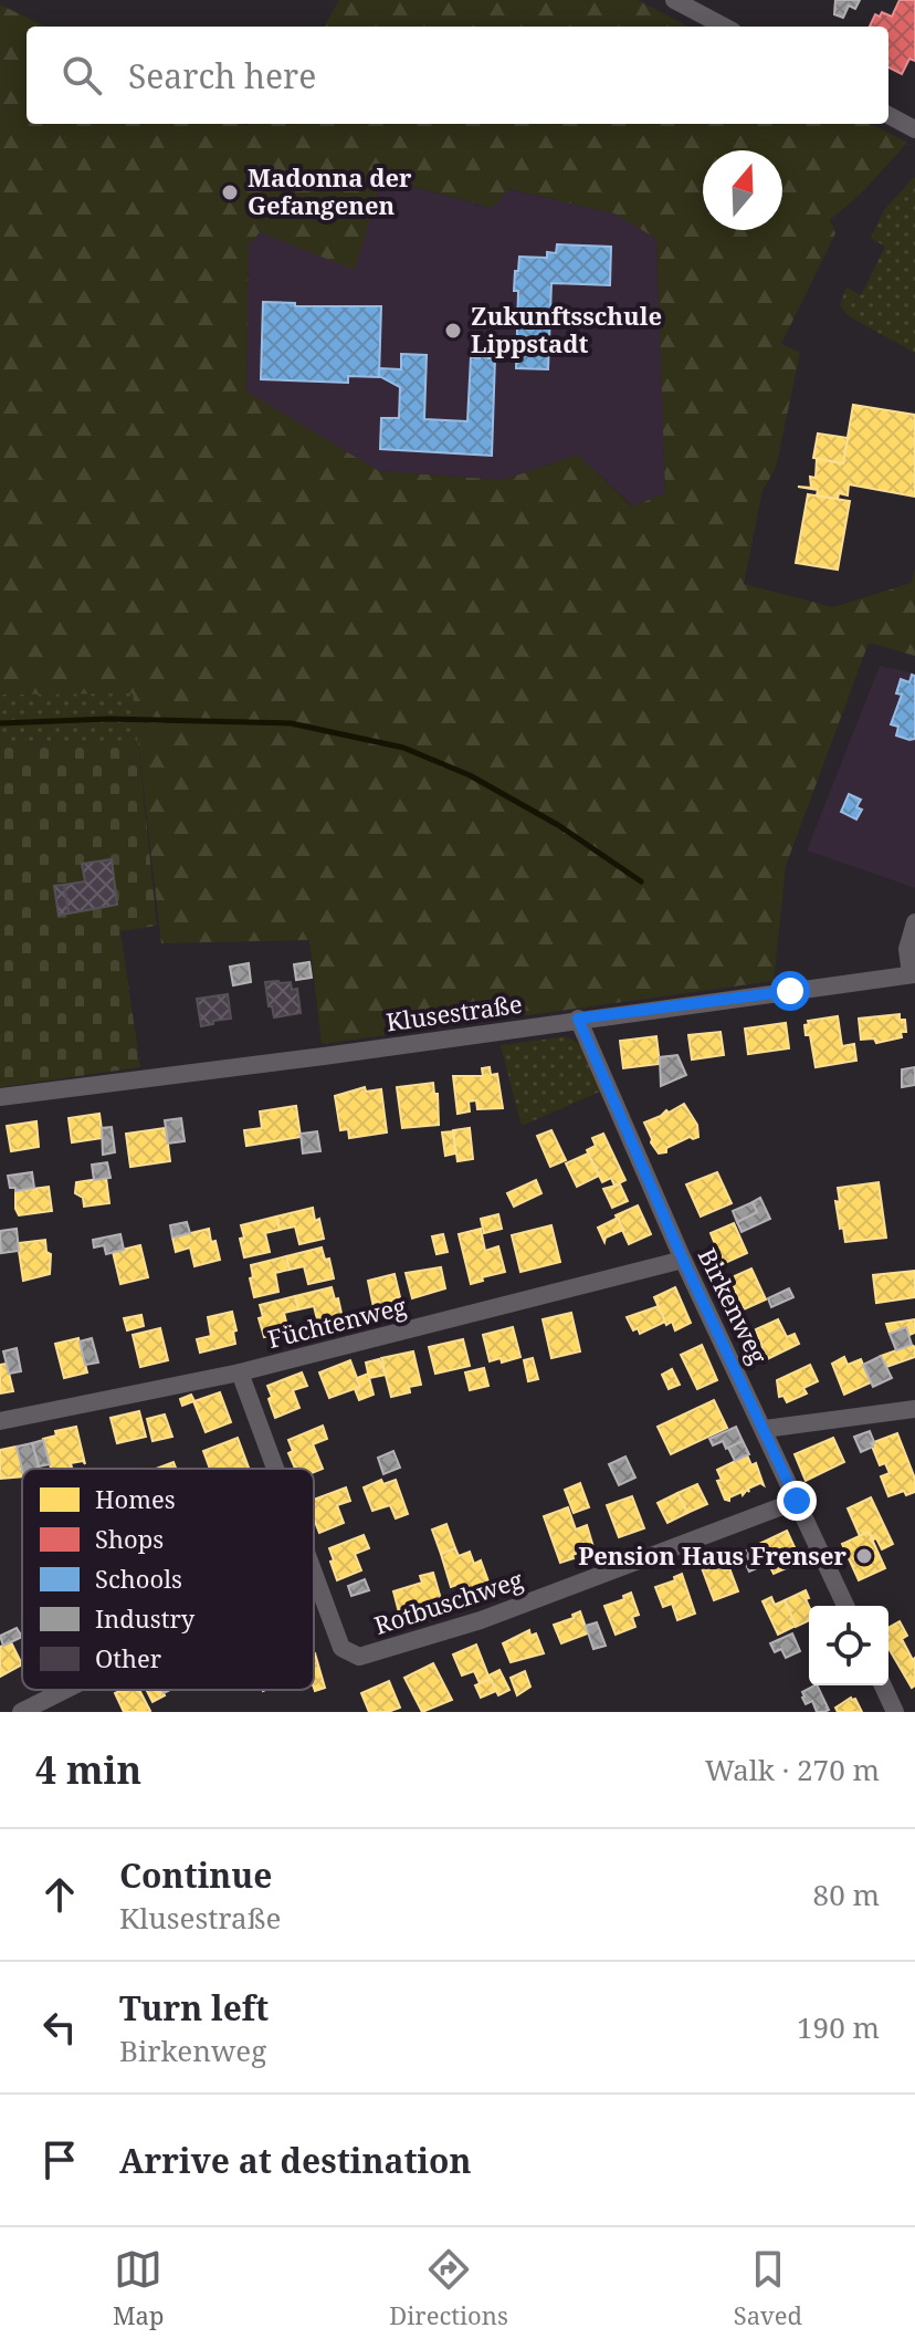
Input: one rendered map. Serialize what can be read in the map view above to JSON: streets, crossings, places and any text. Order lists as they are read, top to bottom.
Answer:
{
  "streets": {
    "street": [
      "Klusestraße",
      "Birkenweg",
      "Füchtenweg",
      "Rotbuschweg"
    ]
  },
  "crossings": [
    ["Klusestraße", "Birkenweg"],
    ["Birkenweg", "Füchtenweg"],
    ["Birkenweg", "Rotbuschweg"],
    ["Füchtenweg", "Rotbuschweg"]
  ],
  "places": ["Madonna der Gefangenen", "Zukunftsschule Lippstadt", "Pension Haus Frenser"],
  "legend": [
    "Homes",
    "Shops",
    "Schools",
    "Industry",
    "Other"
  ],
  "north": "top",
  "page": {
    "search": "Search here",
    "heading": ["4 min", "Walk · 270 m"],
    "list": [
      ["Continue", "Klusestraße", "80 m"],
      ["Turn left", "Birkenweg", "190 m"],
      "Arrive at destination"
    ],
    "nav": ["Map", "Directions", "Saved"]
  }
}
